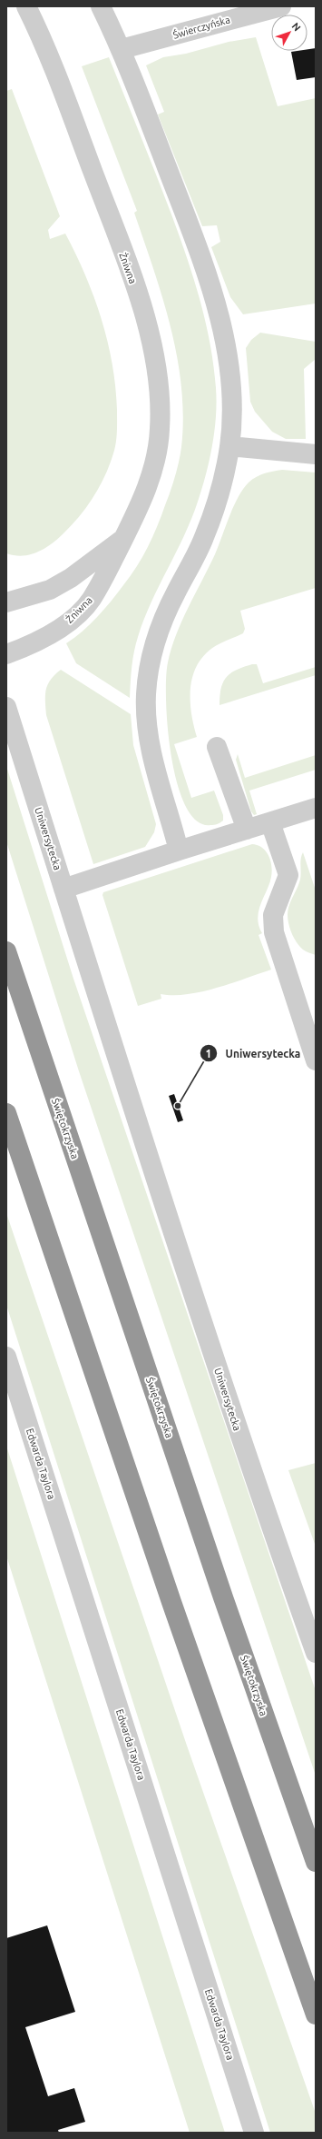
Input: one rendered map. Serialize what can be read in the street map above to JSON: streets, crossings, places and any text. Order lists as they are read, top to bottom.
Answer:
{
  "streets": {
    "highway": ["Świętokrzyska"],
    "street": [
      "Świerczyńska",
      "Żniwna",
      "Uniwersytecka",
      "Edwarda Taylora"
    ]
  },
  "places": ["Uniwersytecka"],
  "north": "top right"
}
